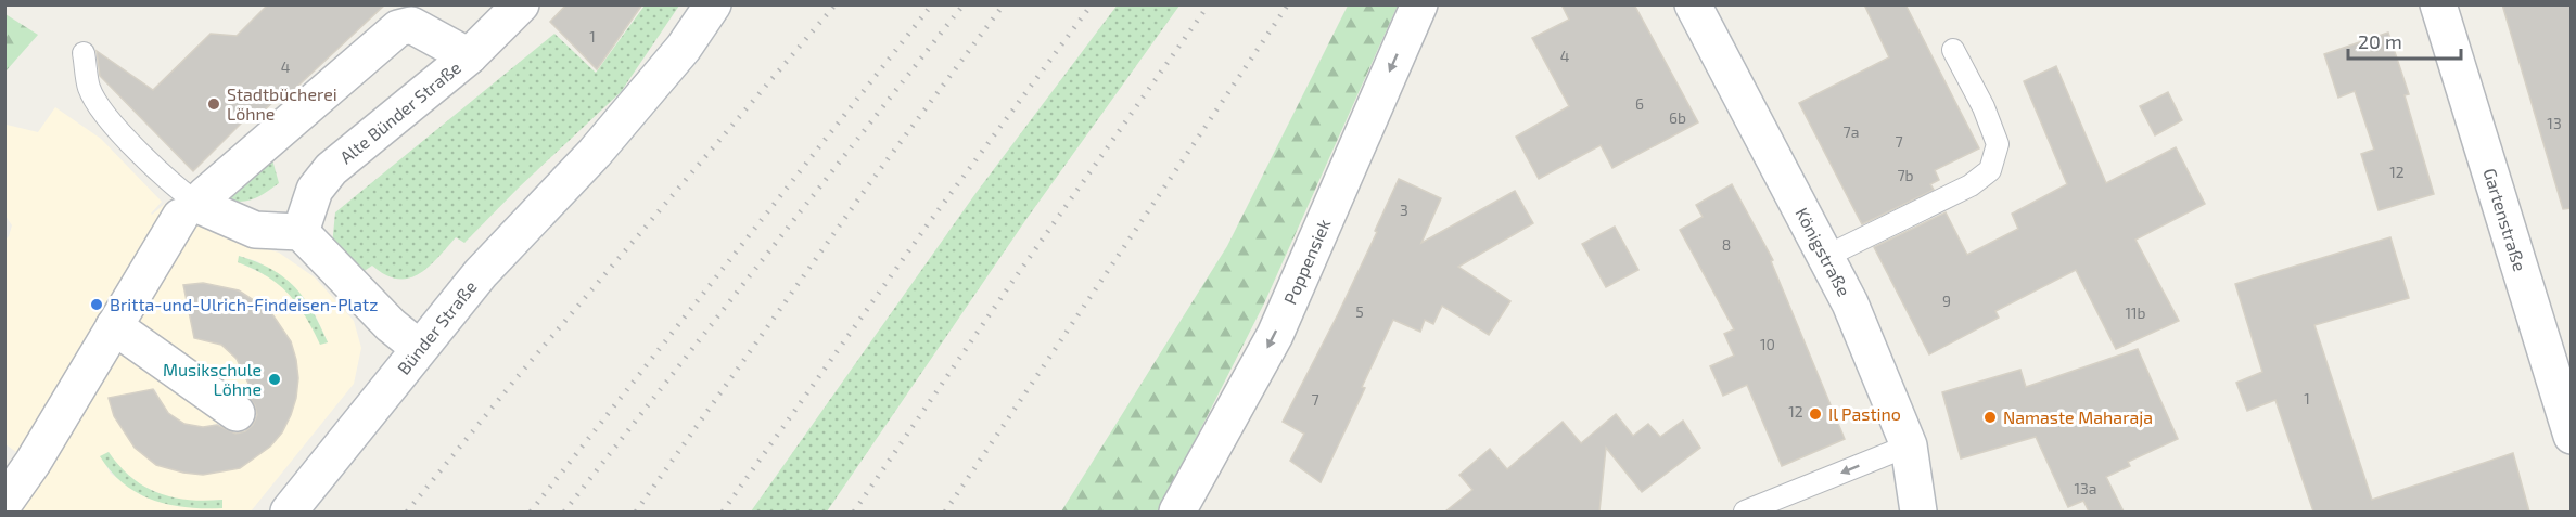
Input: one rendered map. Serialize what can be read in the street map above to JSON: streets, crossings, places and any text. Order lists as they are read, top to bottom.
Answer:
{
  "streets": {
    "street": [
      "Alte Bünder Straße",
      "Gartenstraße",
      "Königstraße",
      "Poppensiek",
      "Bünder Straße"
    ]
  },
  "one_way": ["Poppensiek"],
  "places": [
    "Stadtbücherei Löhne",
    "Britta-und-Ulrich-Findeisen-Platz",
    "Musikschule Löhne",
    "Il Pastino",
    "Namaste Maharaja"
  ],
  "house_numbers": [
    "1",
    "4",
    "4",
    "6",
    "6b",
    "13",
    "7a",
    "7",
    "12",
    "7b",
    "3",
    "8",
    "9",
    "5",
    "11b",
    "10",
    "1",
    "7",
    "12",
    "13a"
  ],
  "scale_bar": "20 m"
}
